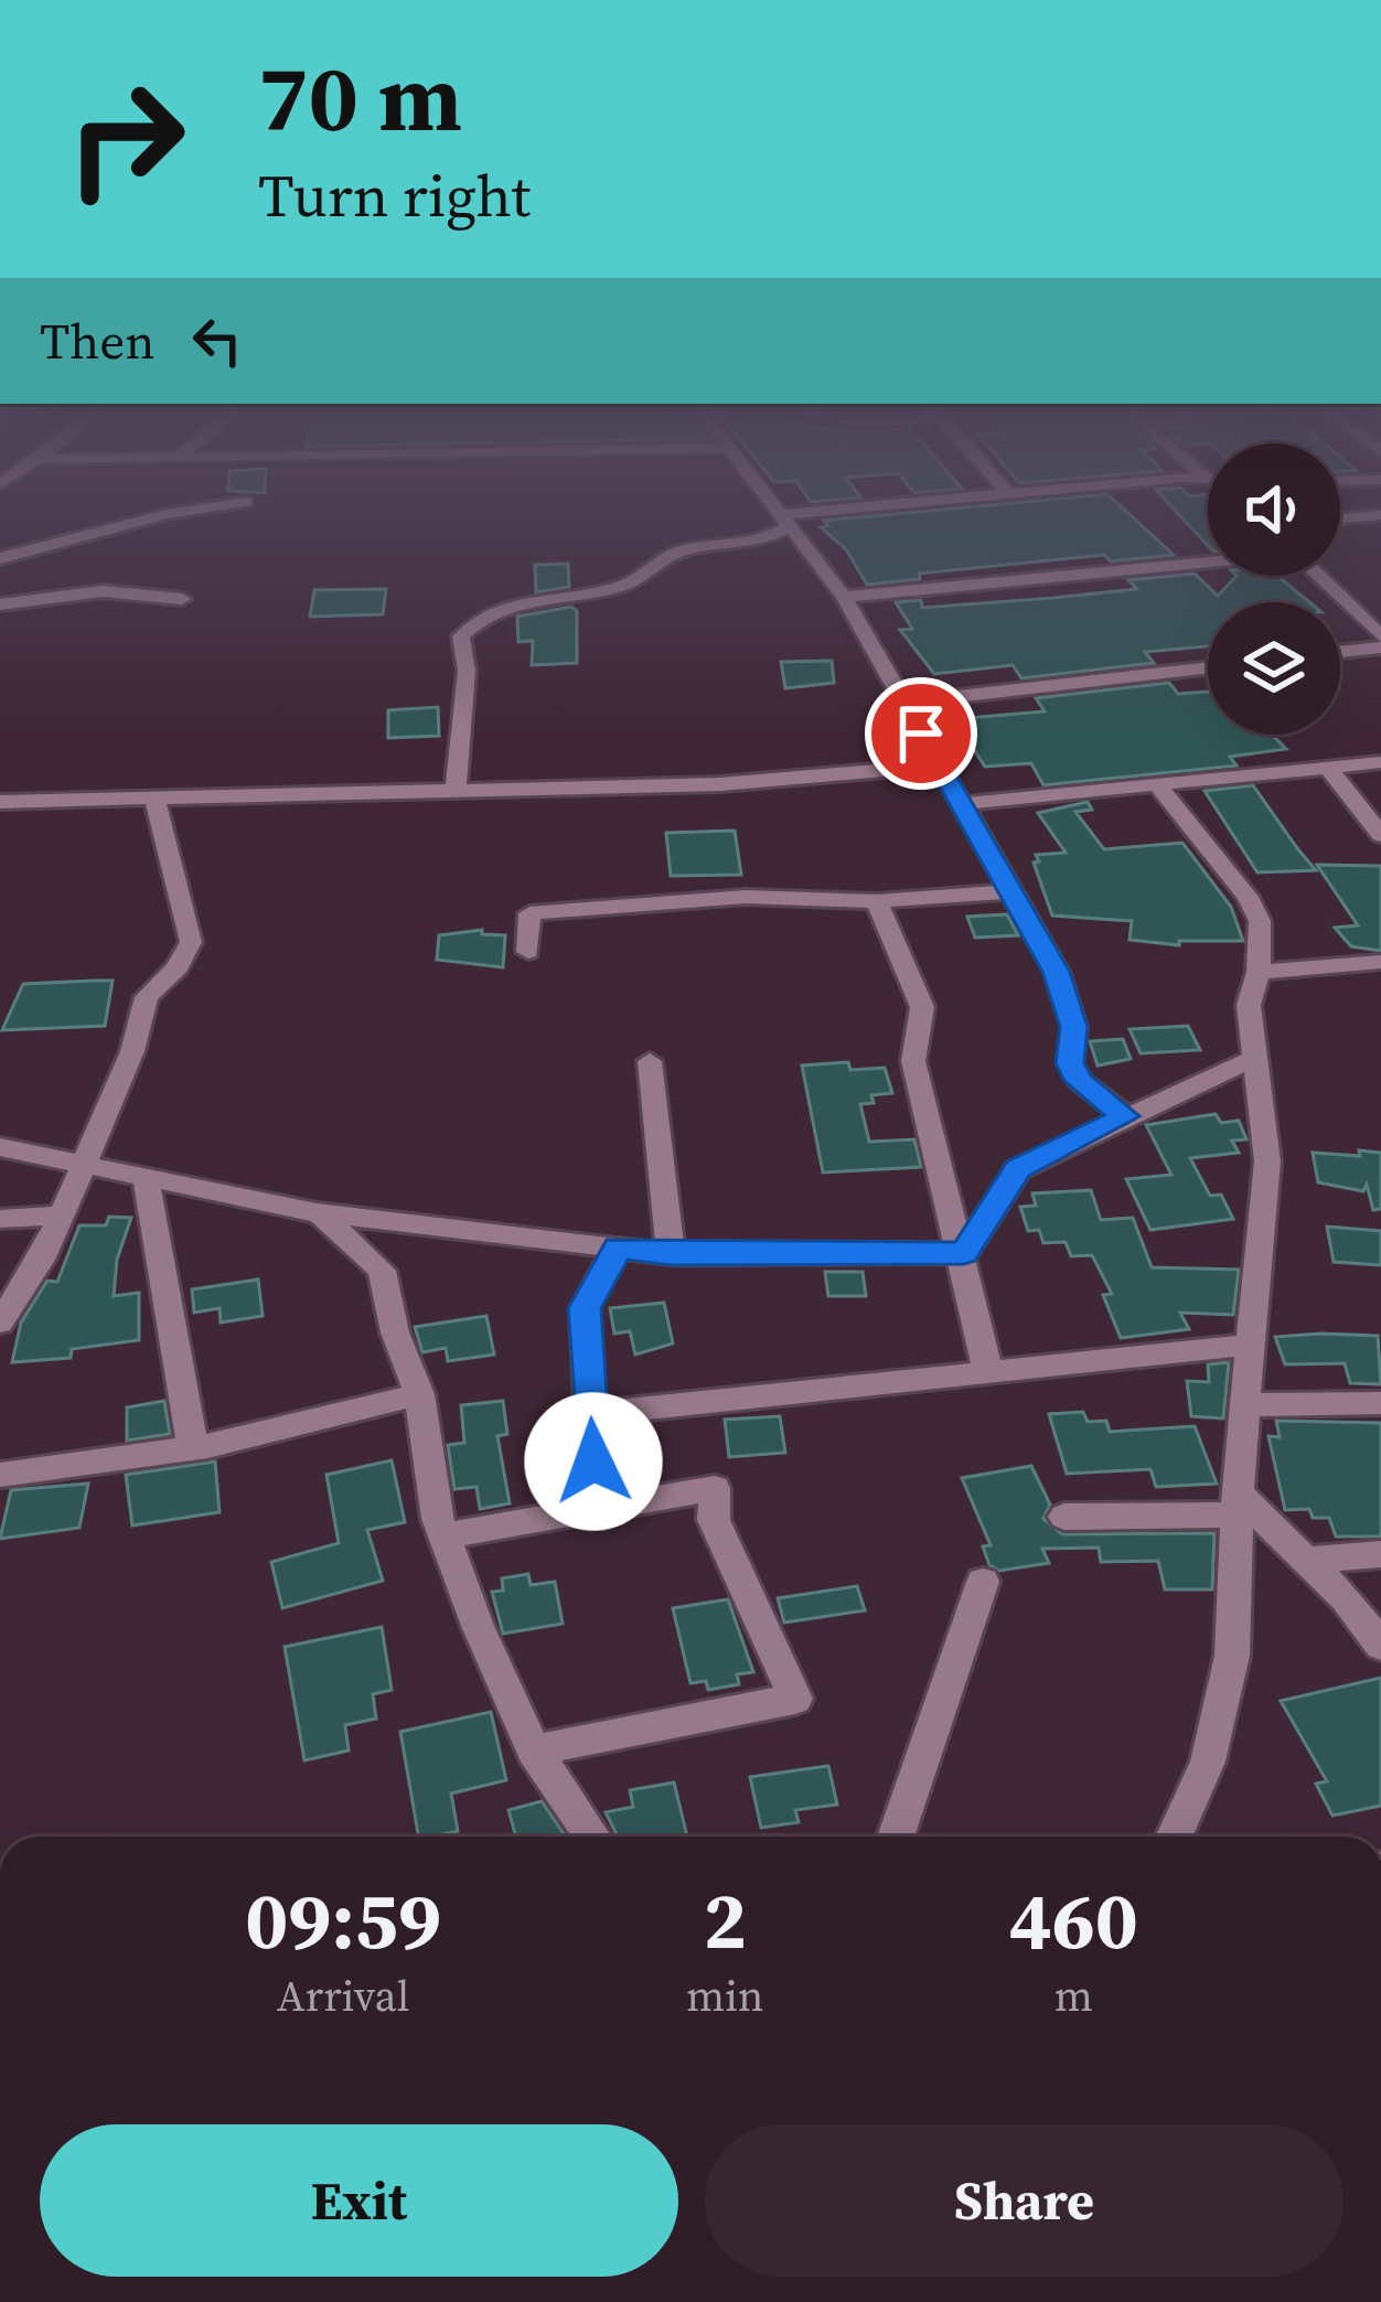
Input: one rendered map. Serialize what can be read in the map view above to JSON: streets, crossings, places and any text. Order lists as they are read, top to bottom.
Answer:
{
  "page": {
    "turn": ["70 m", "Turn right"],
    "then": "Then",
    "eta": [
      "09:59",
      "Arrival",
      "2",
      "min",
      "460",
      "m"
    ],
    "buttons": ["Exit", "Share"]
  }
}
